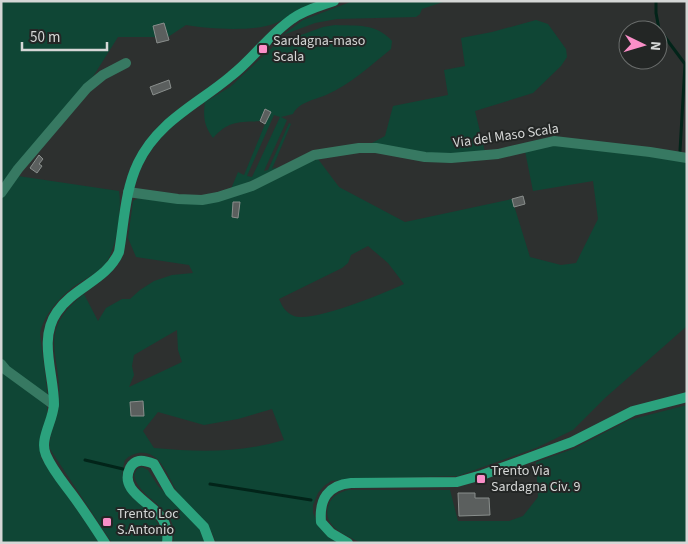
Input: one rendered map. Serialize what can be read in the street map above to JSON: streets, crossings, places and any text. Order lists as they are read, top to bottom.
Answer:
{
  "streets": {
    "street": ["Via del Maso Scala"]
  },
  "places": {
    "transit": ["Sardagna-maso Scala", "Trento Via Sardagna Civ. 9", "Trento Loc S.Antonio"]
  },
  "scale_bar": "50 m",
  "north": "right"
}
